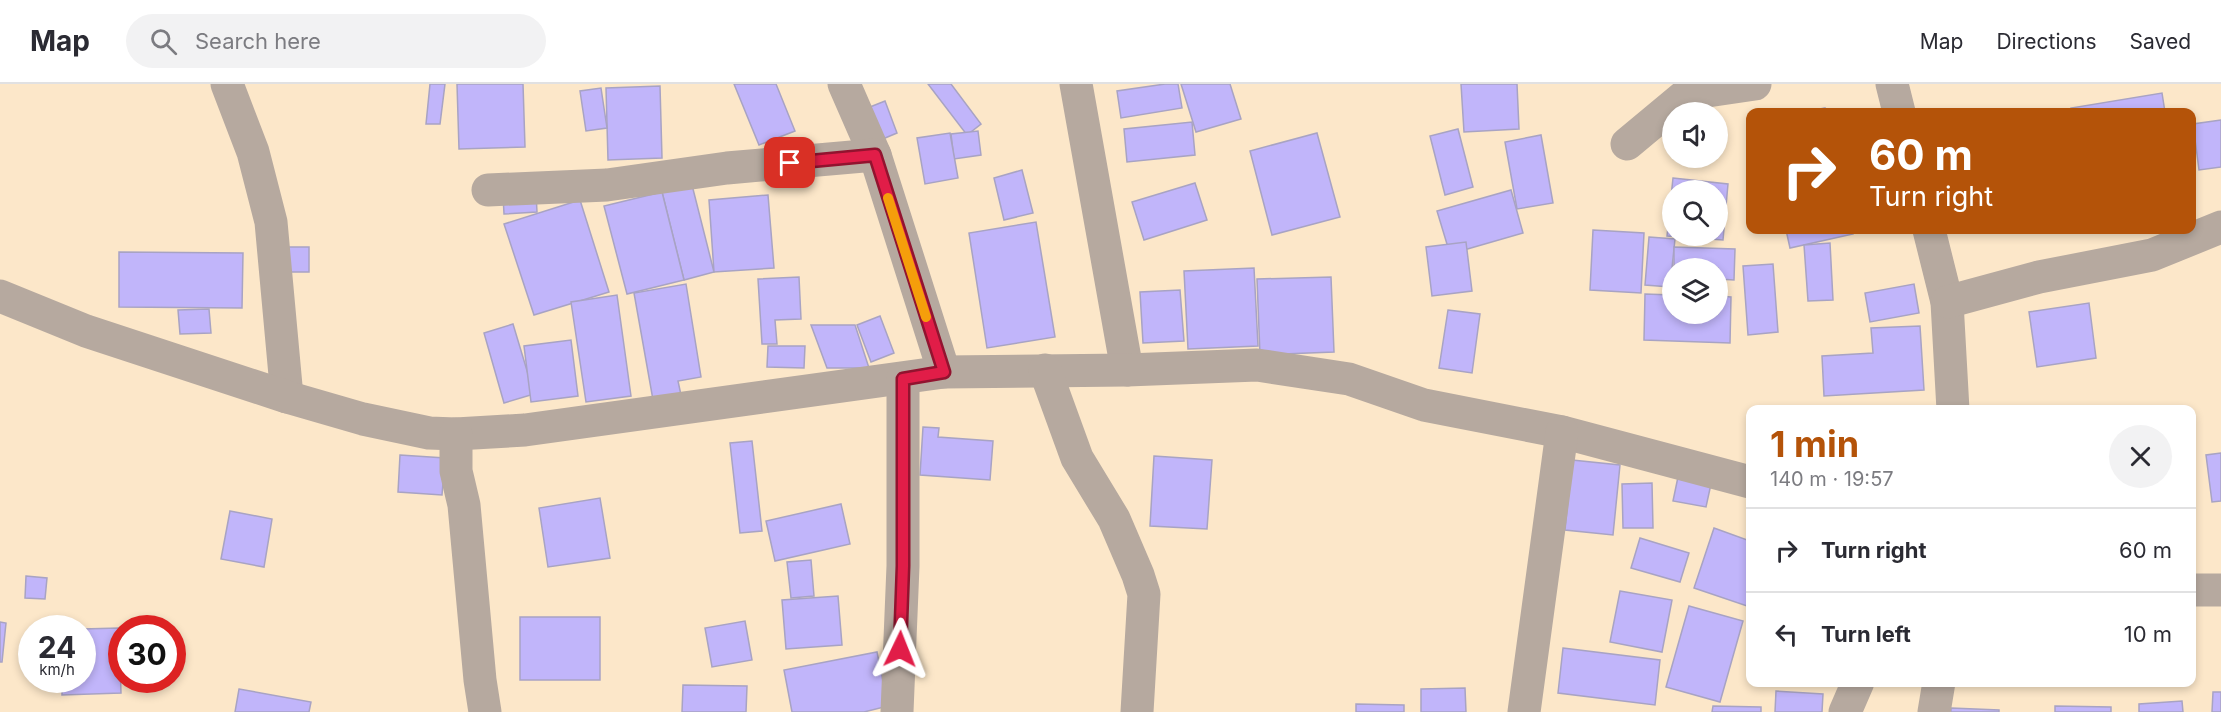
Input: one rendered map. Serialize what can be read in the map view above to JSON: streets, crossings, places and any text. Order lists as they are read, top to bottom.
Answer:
{
  "page": {
    "header": "Map",
    "search": "Search here",
    "nav": ["Map", "Directions", "Saved"],
    "turn": ["60 m", "Turn right"],
    "heading": ["1 min", "140 m · 19:57"],
    "list": [
      {
        "name": "Turn right",
        "value": "60 m"
      },
      {
        "name": "Turn left",
        "value": "10 m"
      }
    ],
    "speed": "24 km/h",
    "limit": "30"
  }
}
